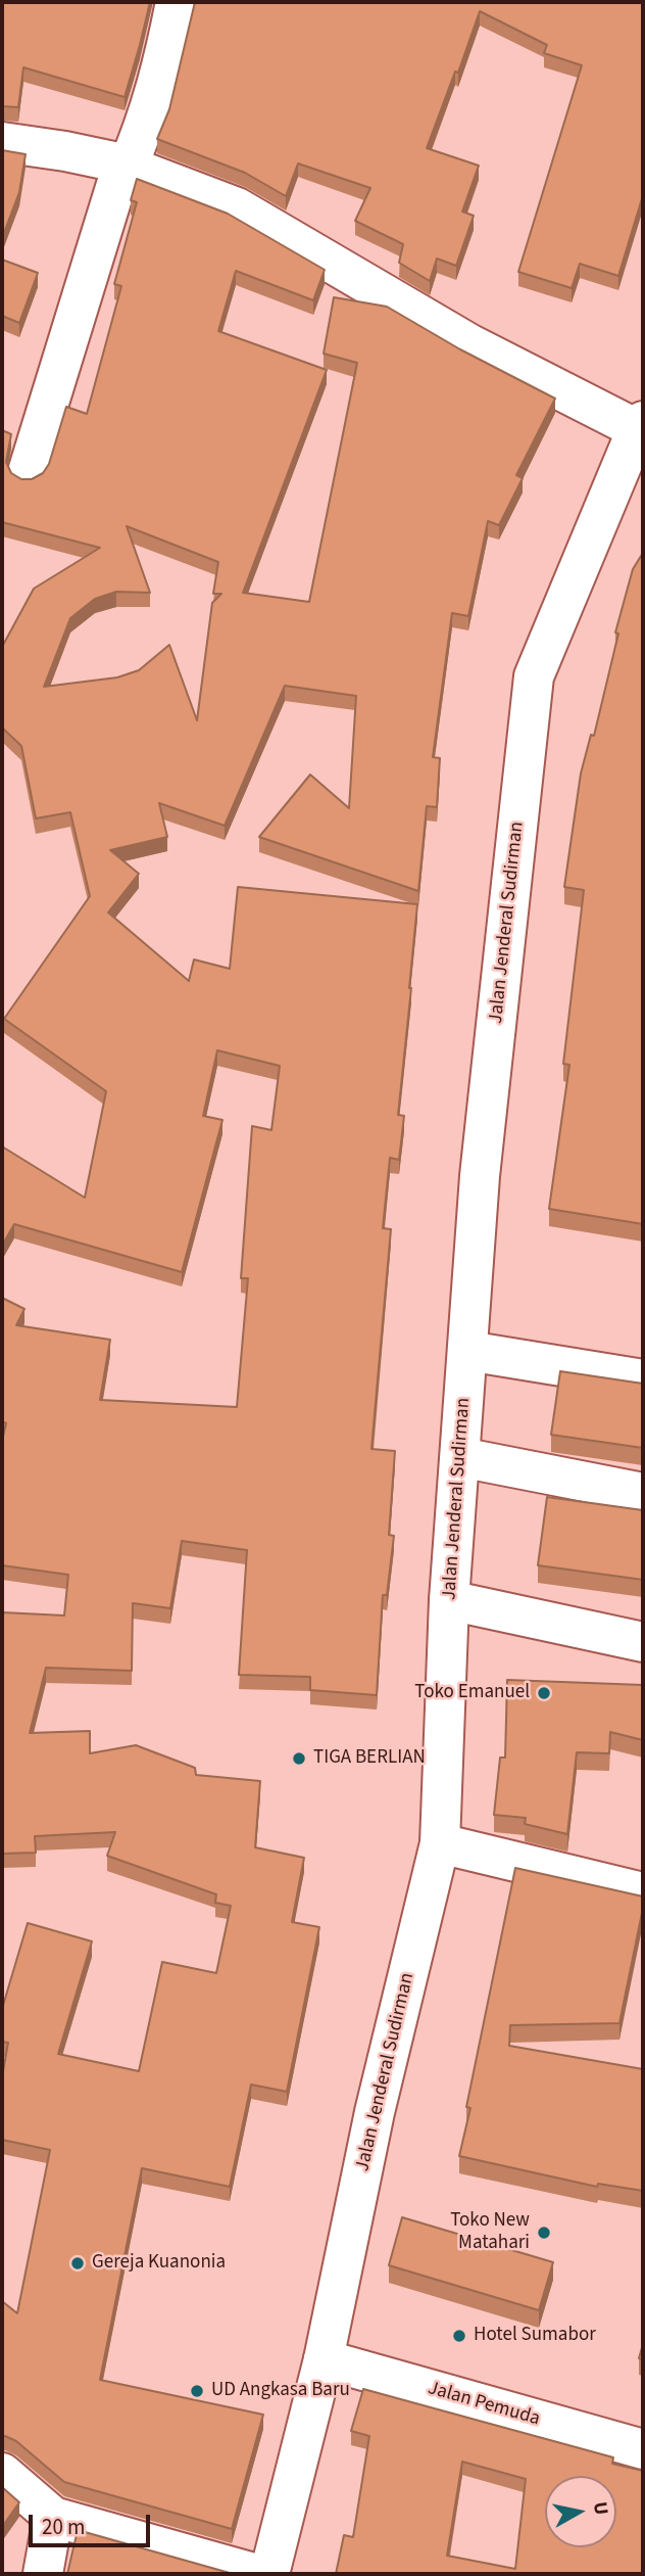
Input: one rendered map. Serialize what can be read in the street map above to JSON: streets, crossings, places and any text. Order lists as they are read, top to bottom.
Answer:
{
  "streets": {
    "street": ["Jalan Jenderal Sudirman", "Jalan Pemuda"]
  },
  "crossings": [
    ["Jalan Jenderal Sudirman", "Jalan Pemuda"]
  ],
  "places": [
    "Toko Emanuel",
    "TIGA BERLIAN",
    "Toko New Matahari",
    "Gereja Kuanonia",
    "Hotel Sumabor",
    "UD Angkasa Baru"
  ],
  "scale_bar": "20 m",
  "north": "right"
}
